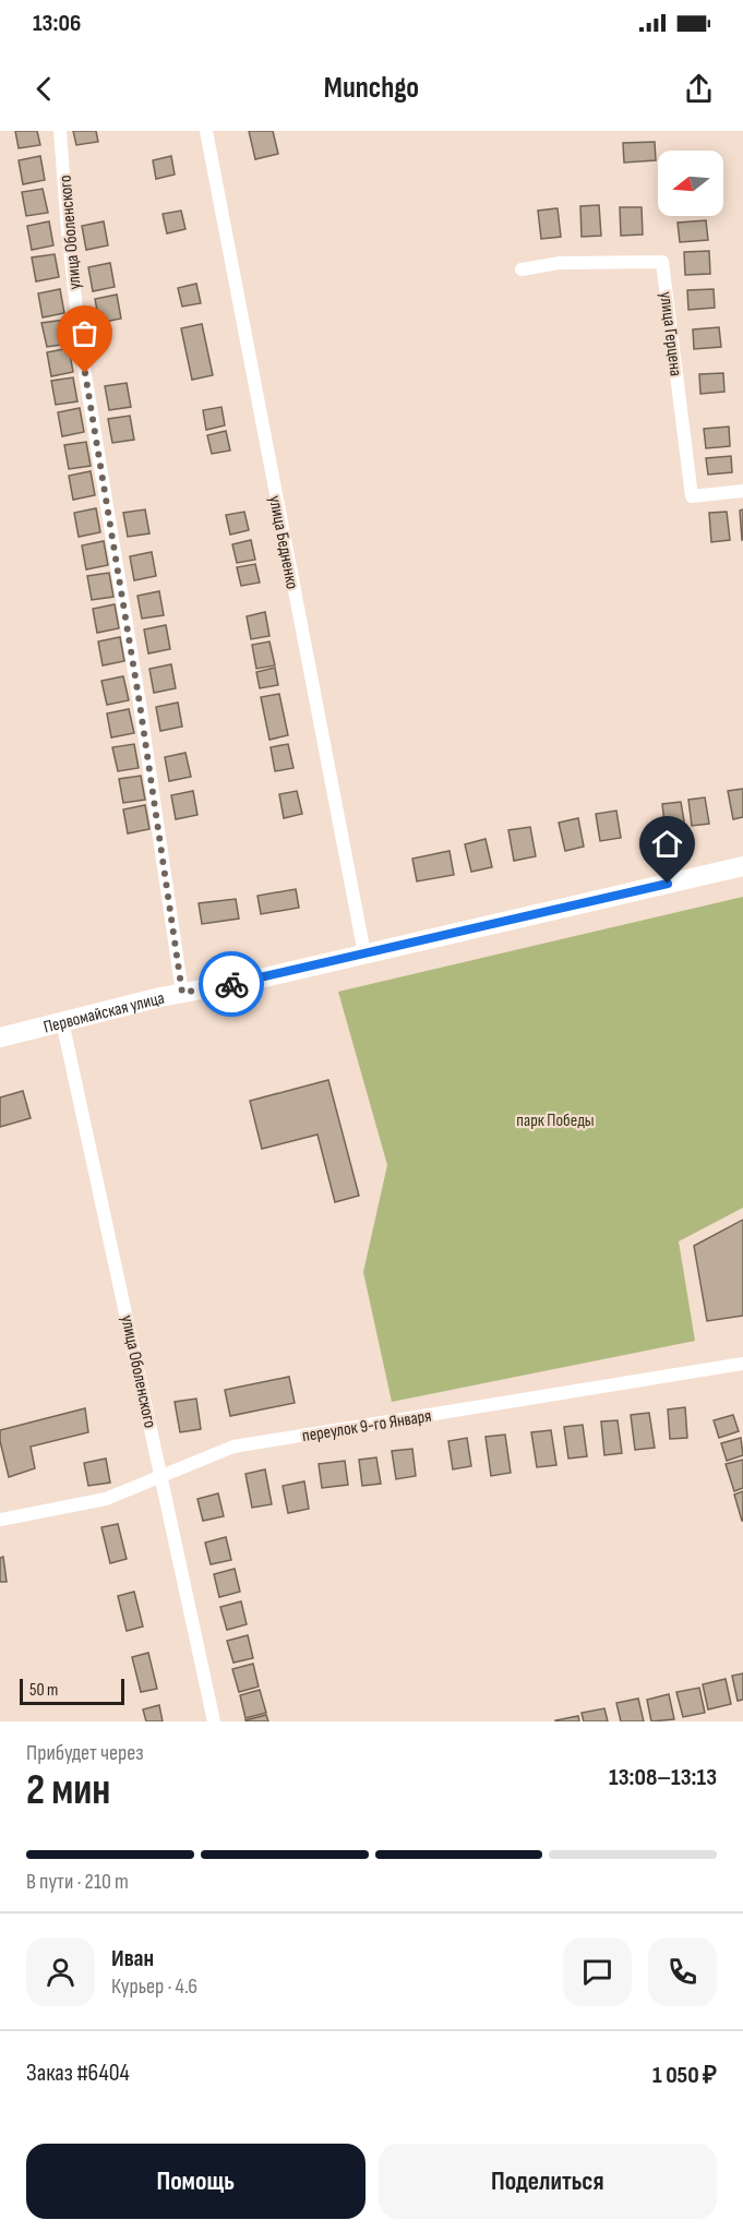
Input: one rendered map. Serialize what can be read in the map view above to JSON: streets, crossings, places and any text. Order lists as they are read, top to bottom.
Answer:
{
  "streets": {
    "main road": ["Первомайская улица"],
    "street": [
      "улица Оболенского",
      "улица Герцена",
      "улица Бедненко",
      "переулок 9-го Января"
    ]
  },
  "crossings": [
    ["улица Оболенского", "Первомайская улица"],
    ["улица Оболенского", "переулок 9-го Января"],
    ["улица Бедненко", "Первомайская улица"]
  ],
  "parks": ["парк Победы"],
  "scale_bar": "50 m",
  "north": "left",
  "page": {
    "status": "13:06",
    "header": "Munchgo",
    "scale": "50 m",
    "heading": ["2 мин", "Прибудет через", "13:08–13:13"],
    "panel": [
      "Иван",
      "Курьер · 4.6",
      "Заказ #6404",
      "1 050 ₽"
    ],
    "bar": "В пути · 210 m",
    "buttons": ["Помощь", "Поделиться"]
  }
}
